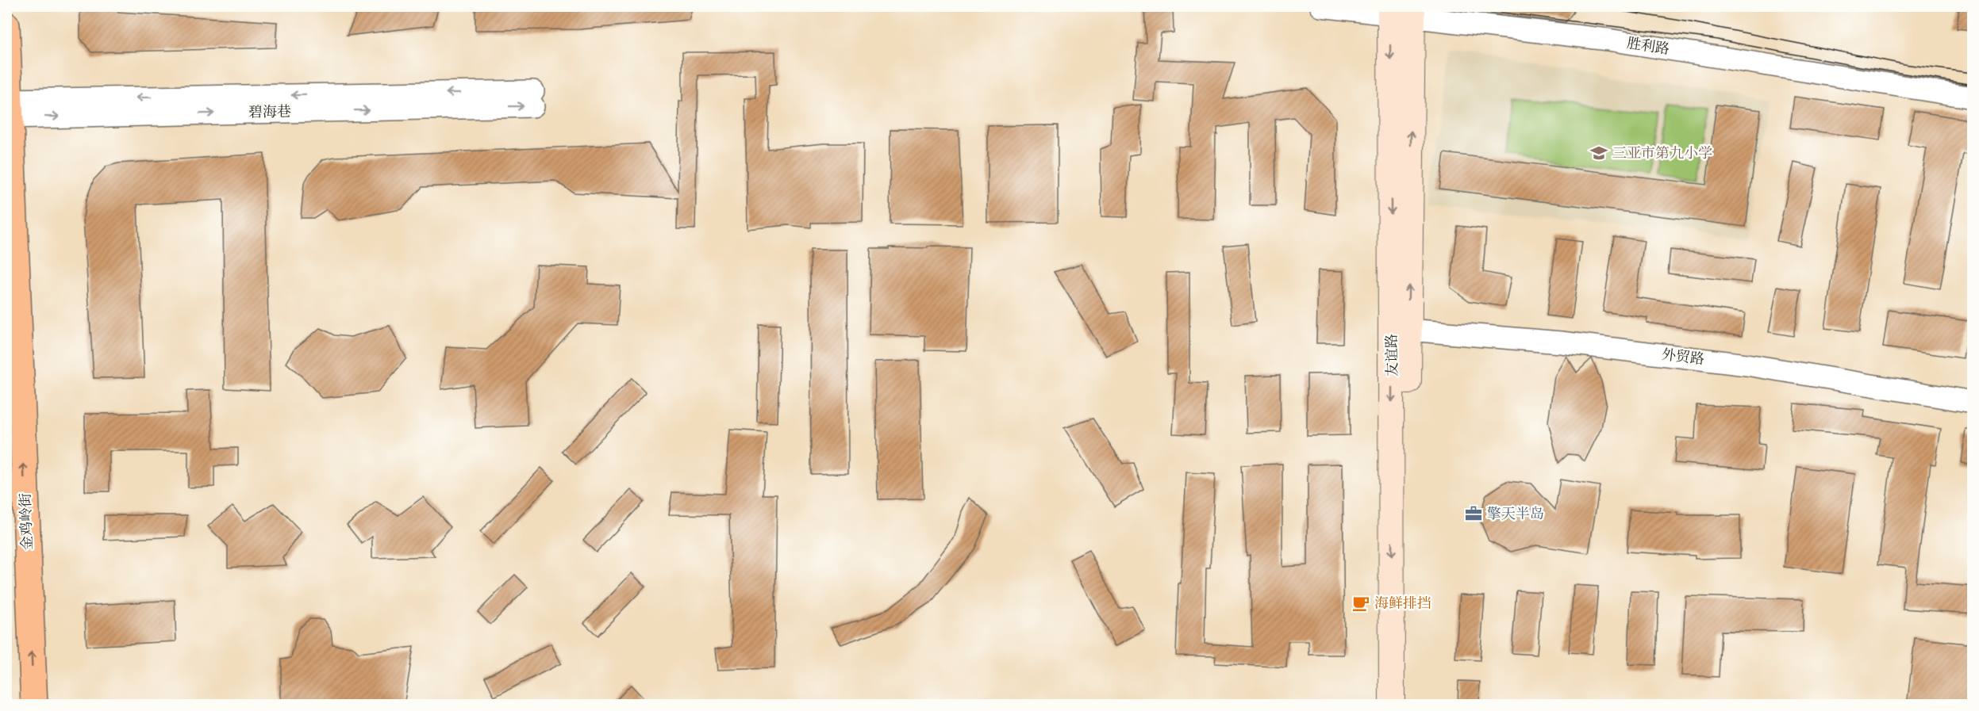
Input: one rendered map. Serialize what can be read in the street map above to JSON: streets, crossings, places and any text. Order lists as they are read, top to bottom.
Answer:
{
  "streets": {
    "main road": ["友谊路", "金鸡岭街"],
    "street": ["胜利路", "碧海巷", "外贸路"]
  },
  "crossings": [
    ["胜利路", "友谊路"],
    ["碧海巷", "金鸡岭街"],
    ["友谊路", "外贸路"]
  ],
  "one_way": ["金鸡岭街"],
  "places": {
    "school or university": ["三亚市第九小学"],
    "office": ["擎天半岛"],
    "cafe": ["海鲜排挡"]
  }
}
